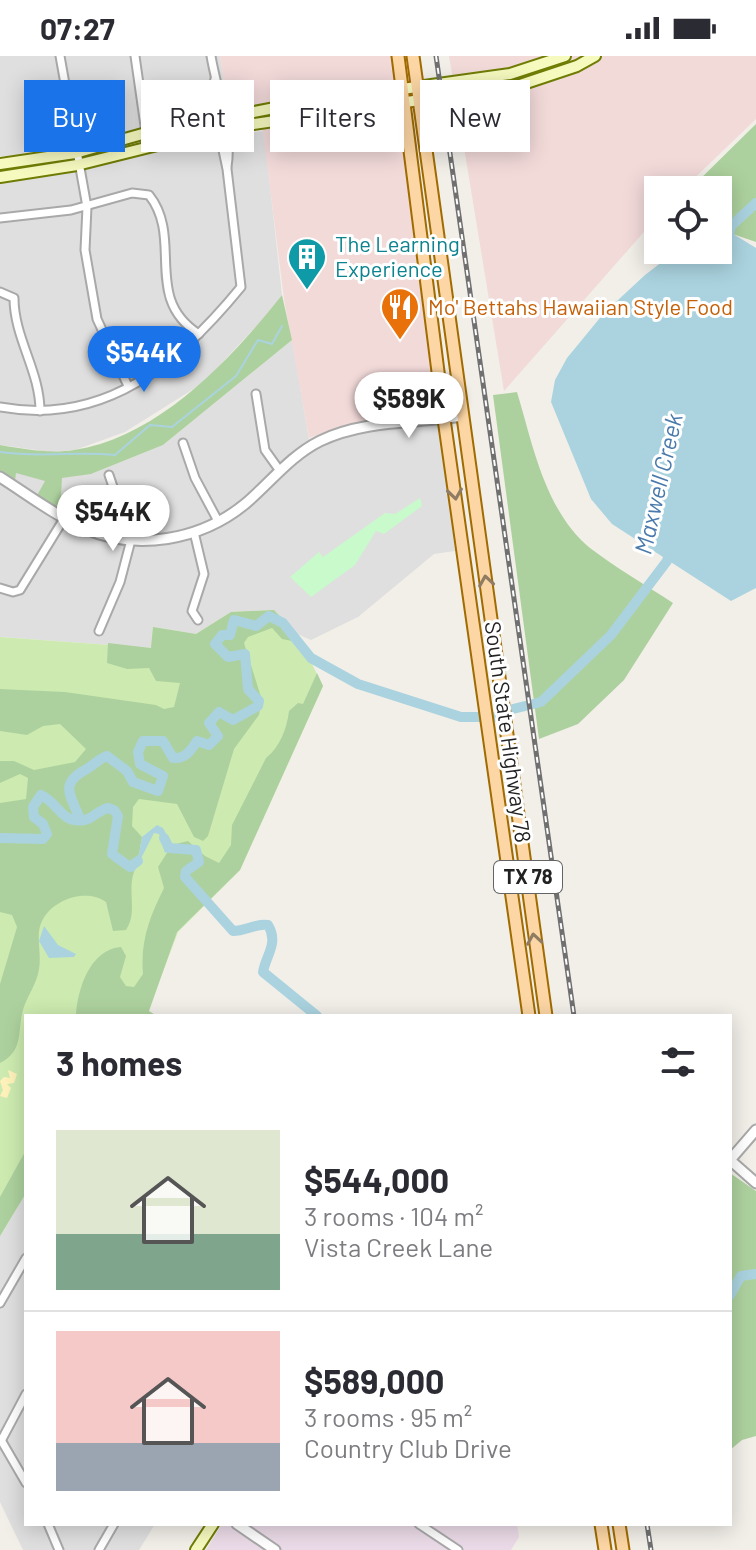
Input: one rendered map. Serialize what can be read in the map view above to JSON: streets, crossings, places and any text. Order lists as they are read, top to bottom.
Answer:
{
  "streets": {
    "main road": ["South State Highway 78", "TX 78"]
  },
  "crossings": [
    ["South State Highway 78", "TX 78"]
  ],
  "water": ["Maxwell Creek"],
  "places": {
    "building": ["The Learning Experience"],
    "restaurant": ["Mo' Bettahs Hawaiian Style Food"]
  },
  "page": {
    "status": "07:27",
    "chip": [
      "Buy",
      "Rent",
      "Filters",
      "New"
    ],
    "price": ["$544K", "$589K", "$544K"],
    "heading": "3 homes",
    "list": [
      {
        "name": "$544,000",
        "note": "3 rooms · 104 m² · Vista Creek Lane"
      },
      {
        "name": "$589,000",
        "note": "3 rooms · 95 m² · Country Club Drive"
      }
    ]
  }
}
